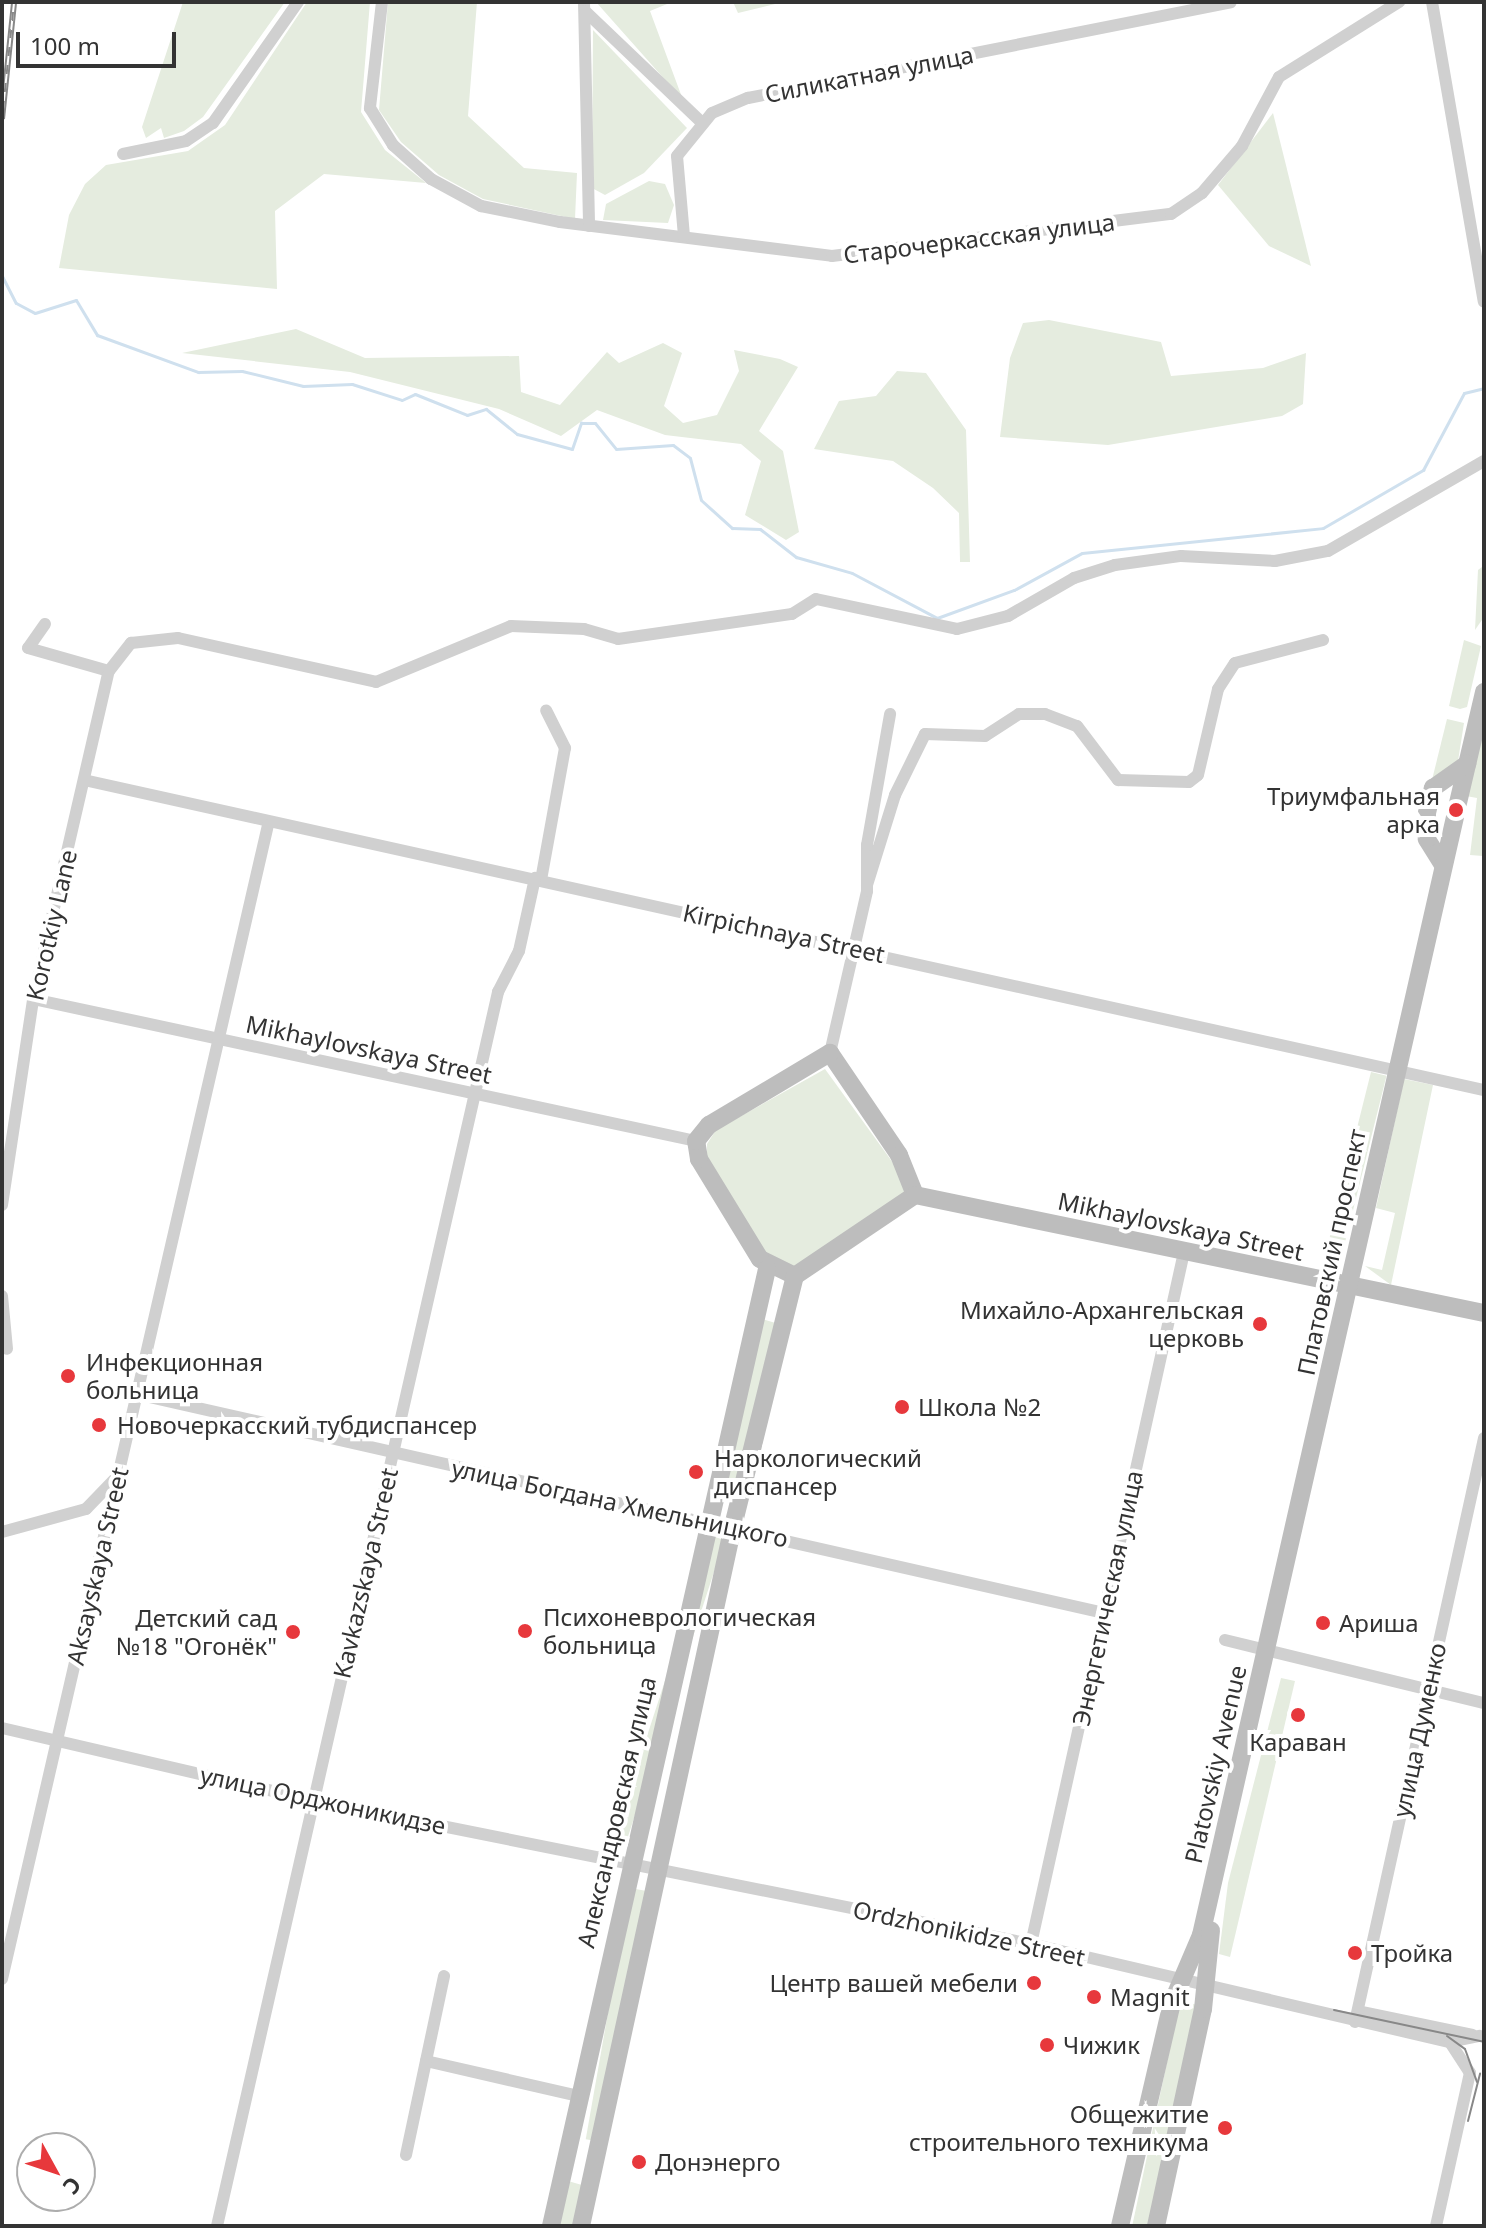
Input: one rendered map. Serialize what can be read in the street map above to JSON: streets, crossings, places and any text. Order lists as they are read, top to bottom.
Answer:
{
  "streets": {
    "street": [
      "Силикатная улица",
      "Старочеркасская улица",
      "Korotkiy Lane",
      "Kirpichnaya Street",
      "Mikhaylovskaya Street",
      "Платовский проспект",
      "улица Богдана Хмельницкого",
      "Aksayskaya Street",
      "Kavkazskaya Street",
      "Энергетическая улица",
      "улица Думенко",
      "Platovskiy Avenue",
      "улица Орджоникидзе",
      "Александровская улица",
      "Ordzhonikidze Street"
    ]
  },
  "crossings": [
    ["Силикатная улица", "Старочеркасская улица"],
    ["Korotkiy Lane", "Kirpichnaya Street"],
    ["Korotkiy Lane", "Mikhaylovskaya Street"],
    ["Kirpichnaya Street", "Платовский проспект"],
    ["Kirpichnaya Street", "Aksayskaya Street"],
    ["Kirpichnaya Street", "Kavkazskaya Street"],
    ["Mikhaylovskaya Street", "Платовский проспект"],
    ["Mikhaylovskaya Street", "Aksayskaya Street"],
    ["Mikhaylovskaya Street", "Kavkazskaya Street"],
    ["Mikhaylovskaya Street", "Энергетическая улица"],
    ["Платовский проспект", "Platovskiy Avenue"],
    ["улица Богдана Хмельницкого", "Aksayskaya Street"],
    ["улица Богдана Хмельницкого", "Kavkazskaya Street"],
    ["улица Богдана Хмельницкого", "Энергетическая улица"],
    ["улица Богдана Хмельницкого", "Александровская улица"],
    ["Aksayskaya Street", "улица Орджоникидзе"],
    ["Kavkazskaya Street", "улица Орджоникидзе"],
    ["Энергетическая улица", "Ordzhonikidze Street"],
    ["улица Думенко", "Ordzhonikidze Street"],
    ["Platovskiy Avenue", "Ordzhonikidze Street"],
    ["улица Орджоникидзе", "Александровская улица"],
    ["улица Орджоникидзе", "Ordzhonikidze Street"]
  ],
  "places": [
    "Триумфальная арка",
    "Михайло-Архангельская церковь",
    "Инфекционная больница",
    "Школа №2",
    "Новочеркасский тубдиспансер",
    "Наркологический диспансер",
    "Ариша",
    "Психоневрологическая больница",
    "Детский сад №18 \"Огонёк\"",
    "Караван",
    "Тройка",
    "Центр вашей мебели",
    "Magnit",
    "Чижик",
    "Общежитие строительного техникума",
    "Донэнерго"
  ],
  "scale_bar": "100 m",
  "north": "bottom right"
}
